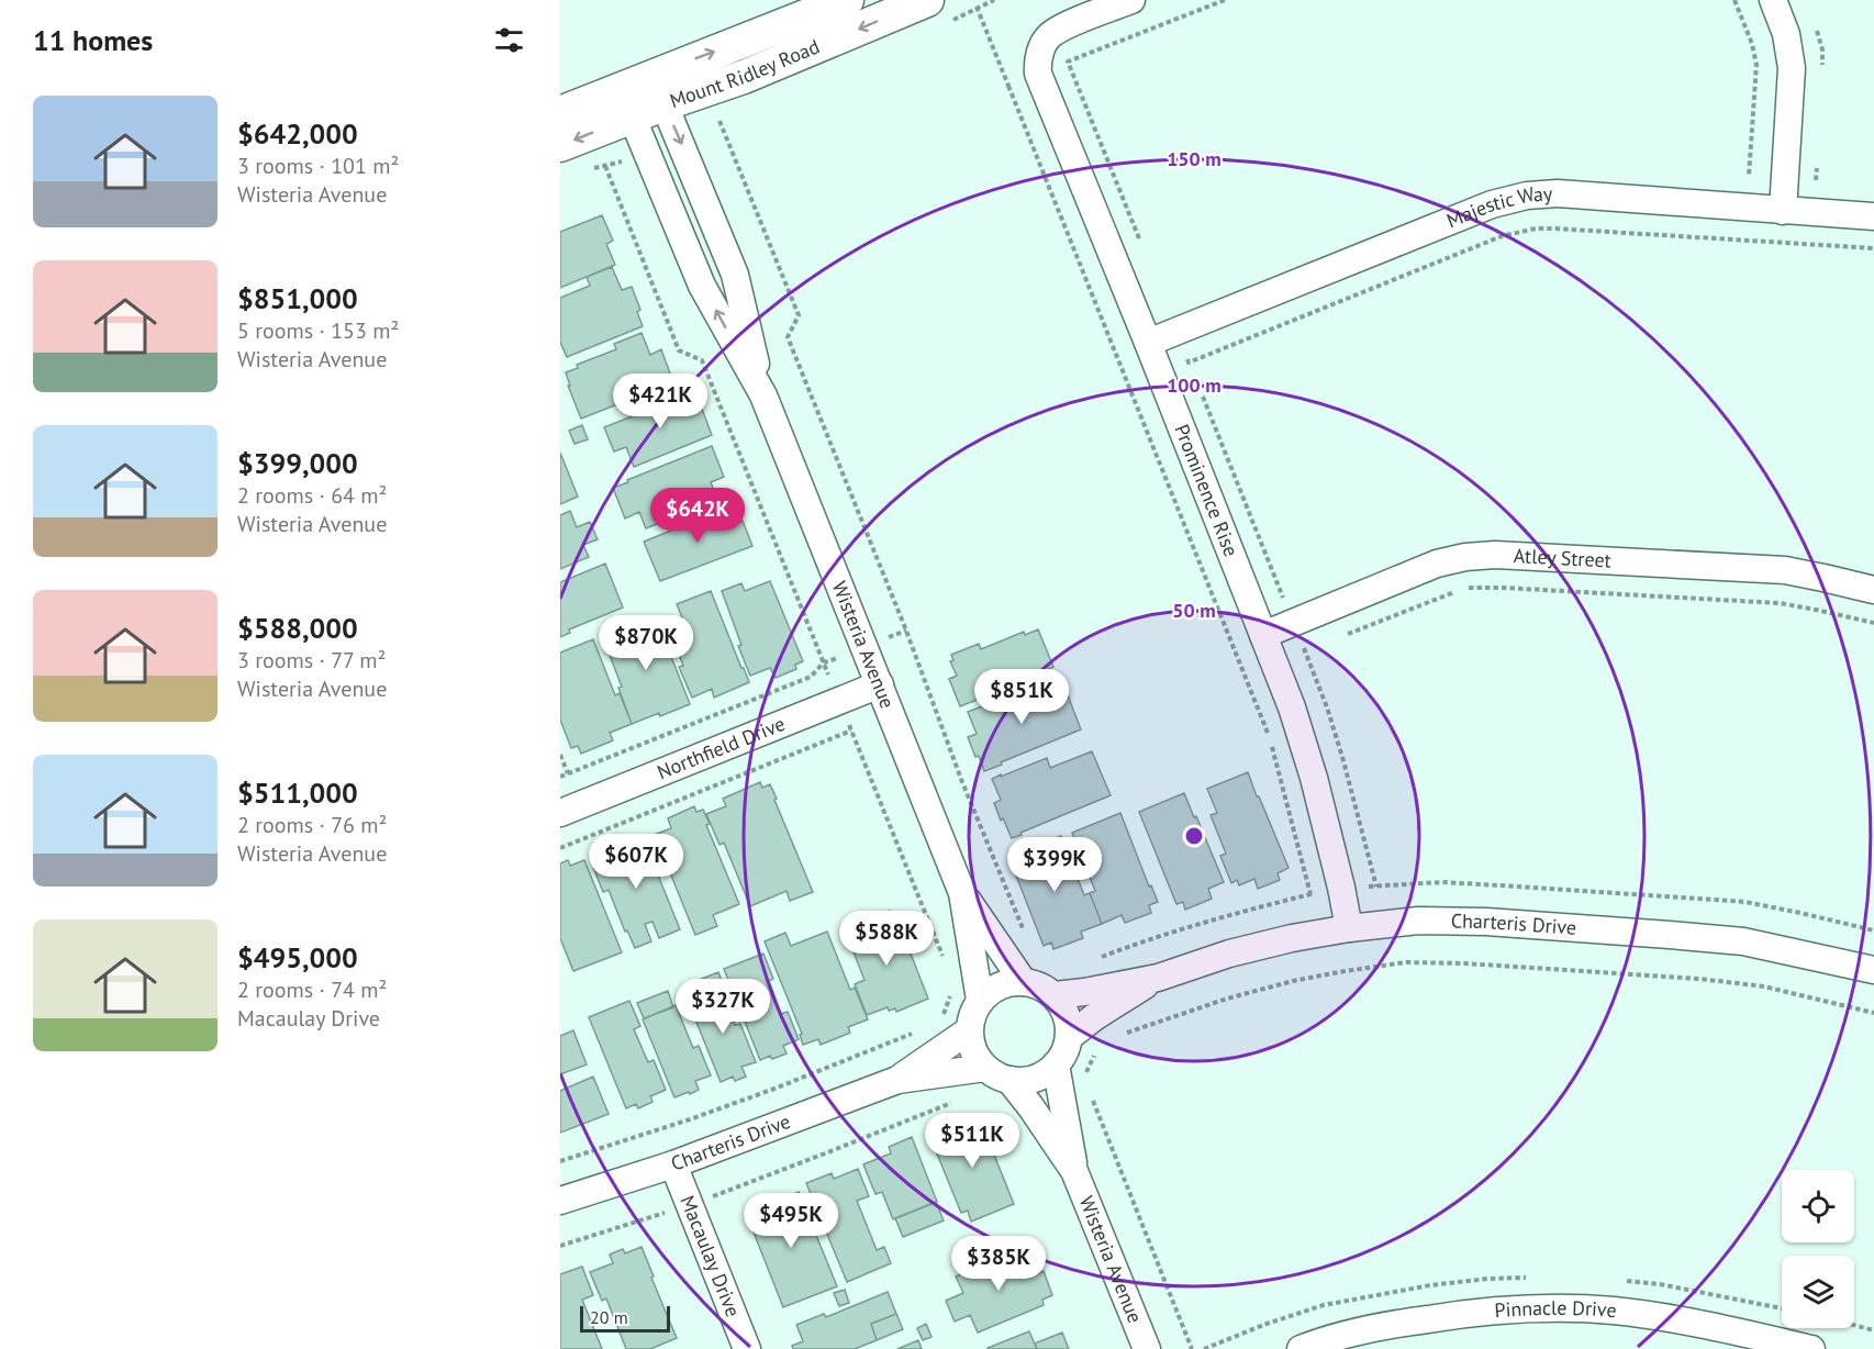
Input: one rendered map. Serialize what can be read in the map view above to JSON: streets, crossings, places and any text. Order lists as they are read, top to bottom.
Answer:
{
  "streets": {
    "street": [
      "Mount Ridley Road",
      "Majestic Way",
      "Prominence Rise",
      "Atley Street",
      "Wisteria Avenue",
      "Northfield Drive",
      "Charteris Drive",
      "Macaulay Drive",
      "Pinnacle Drive"
    ]
  },
  "crossings": [
    ["Mount Ridley Road", "Wisteria Avenue"],
    ["Majestic Way", "Prominence Rise"],
    ["Prominence Rise", "Atley Street"],
    ["Prominence Rise", "Charteris Drive"],
    ["Wisteria Avenue", "Northfield Drive"],
    ["Wisteria Avenue", "Charteris Drive"],
    ["Charteris Drive", "Macaulay Drive"]
  ],
  "scale_bar": "20 m",
  "page": {
    "heading": "11 homes",
    "list": [
      {
        "name": "$642,000",
        "note": "3 rooms · 101 m² · Wisteria Avenue"
      },
      {
        "name": "$851,000",
        "note": "5 rooms · 153 m² · Wisteria Avenue"
      },
      {
        "name": "$399,000",
        "note": "2 rooms · 64 m² · Wisteria Avenue"
      },
      {
        "name": "$588,000",
        "note": "3 rooms · 77 m² · Wisteria Avenue"
      },
      {
        "name": "$511,000",
        "note": "2 rooms · 76 m² · Wisteria Avenue"
      },
      {
        "name": "$495,000",
        "note": "2 rooms · 74 m² · Macaulay Drive"
      }
    ],
    "price": [
      "$421K",
      "$642K",
      "$870K",
      "$851K",
      "$607K",
      "$399K",
      "$588K",
      "$327K",
      "$511K",
      "$495K",
      "$385K"
    ],
    "scale": "20 m"
  },
  "rings": ["150 m", "100 m", "50 m"]
}
